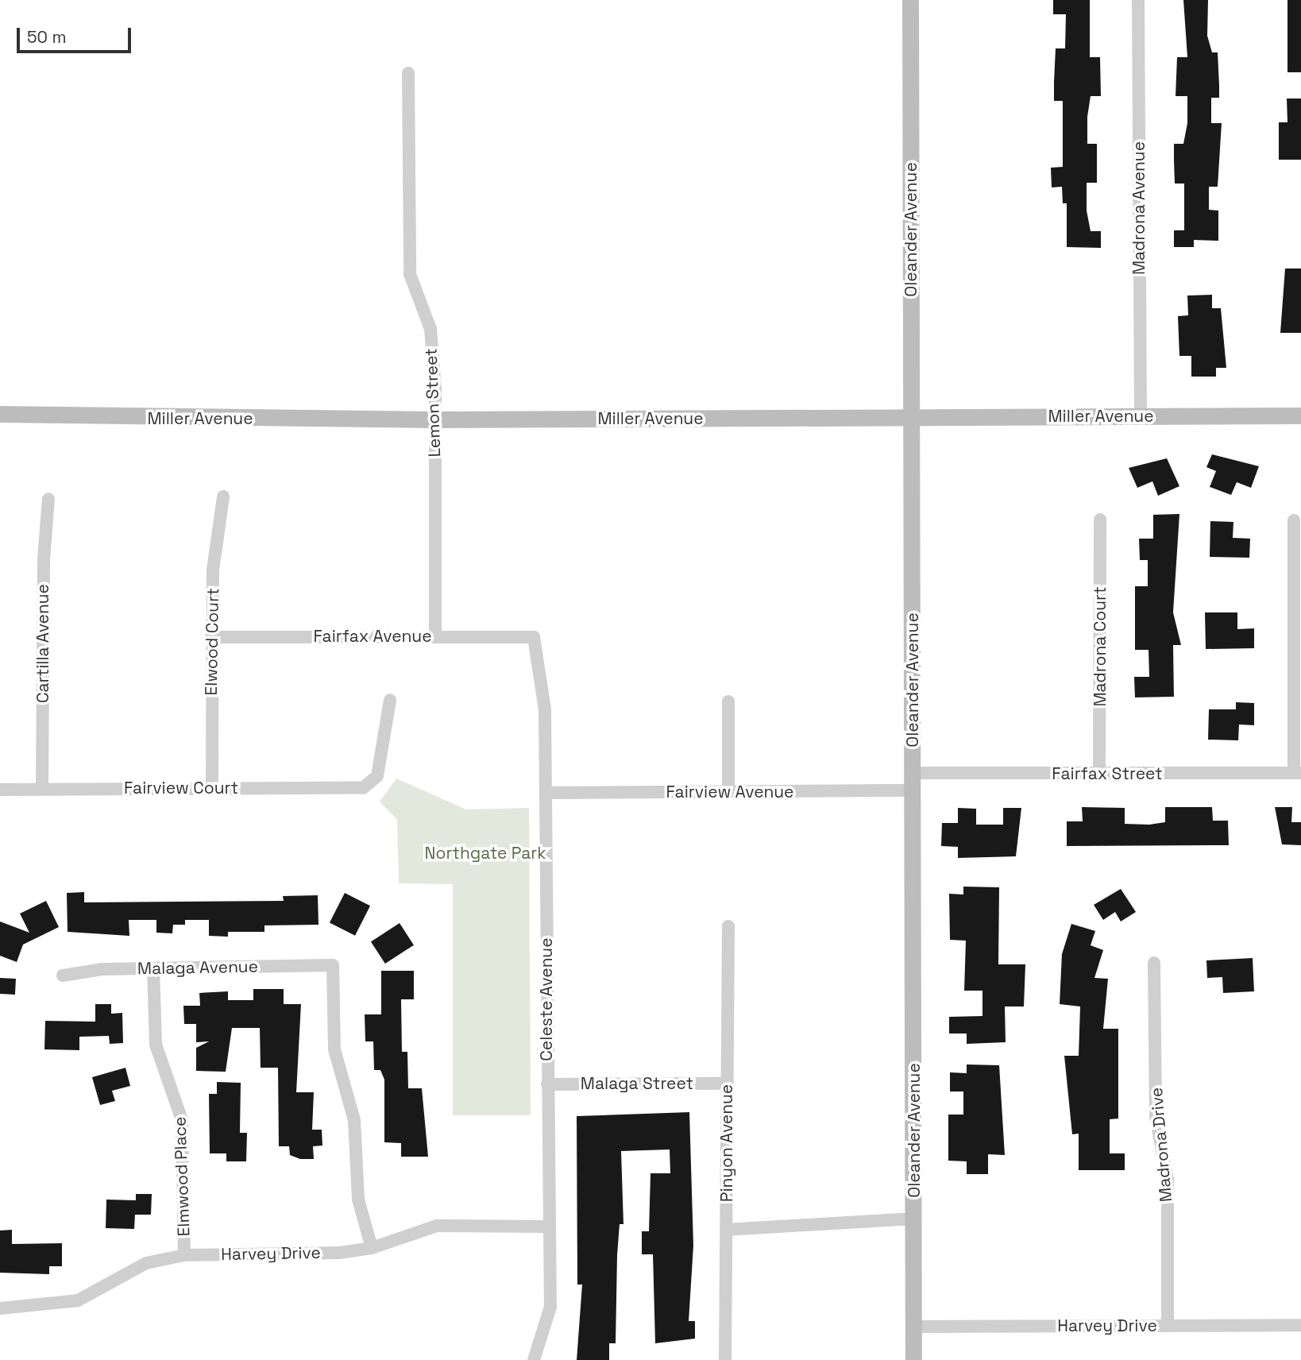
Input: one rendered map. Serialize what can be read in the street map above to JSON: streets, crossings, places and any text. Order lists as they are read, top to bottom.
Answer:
{
  "streets": {
    "street": [
      "Madrona Avenue",
      "Oleander Avenue",
      "Lemon Street",
      "Miller Avenue",
      "Fairfax Avenue",
      "Elwood Court",
      "Cartilla Avenue",
      "Madrona Court",
      "Fairfax Street",
      "Fairview Court",
      "Fairview Avenue",
      "Malaga Avenue",
      "Celeste Avenue",
      "Malaga Street",
      "Pinyon Avenue",
      "Madrona Drive",
      "Elmwood Place",
      "Harvey Drive"
    ]
  },
  "crossings": [
    ["Madrona Avenue", "Miller Avenue"],
    ["Oleander Avenue", "Miller Avenue"],
    ["Oleander Avenue", "Fairfax Street"],
    ["Oleander Avenue", "Fairview Avenue"],
    ["Oleander Avenue", "Harvey Drive"],
    ["Lemon Street", "Miller Avenue"],
    ["Lemon Street", "Fairfax Avenue"],
    ["Fairfax Avenue", "Elwood Court"],
    ["Fairfax Avenue", "Celeste Avenue"],
    ["Elwood Court", "Fairview Court"],
    ["Cartilla Avenue", "Fairview Court"],
    ["Madrona Court", "Fairfax Street"],
    ["Fairview Avenue", "Celeste Avenue"],
    ["Malaga Avenue", "Elmwood Place"],
    ["Malaga Avenue", "Harvey Drive"],
    ["Celeste Avenue", "Malaga Street"],
    ["Celeste Avenue", "Harvey Drive"],
    ["Malaga Street", "Pinyon Avenue"],
    ["Madrona Drive", "Harvey Drive"],
    ["Elmwood Place", "Harvey Drive"]
  ],
  "parks": ["Northgate Park"],
  "scale_bar": "50 m"
}
